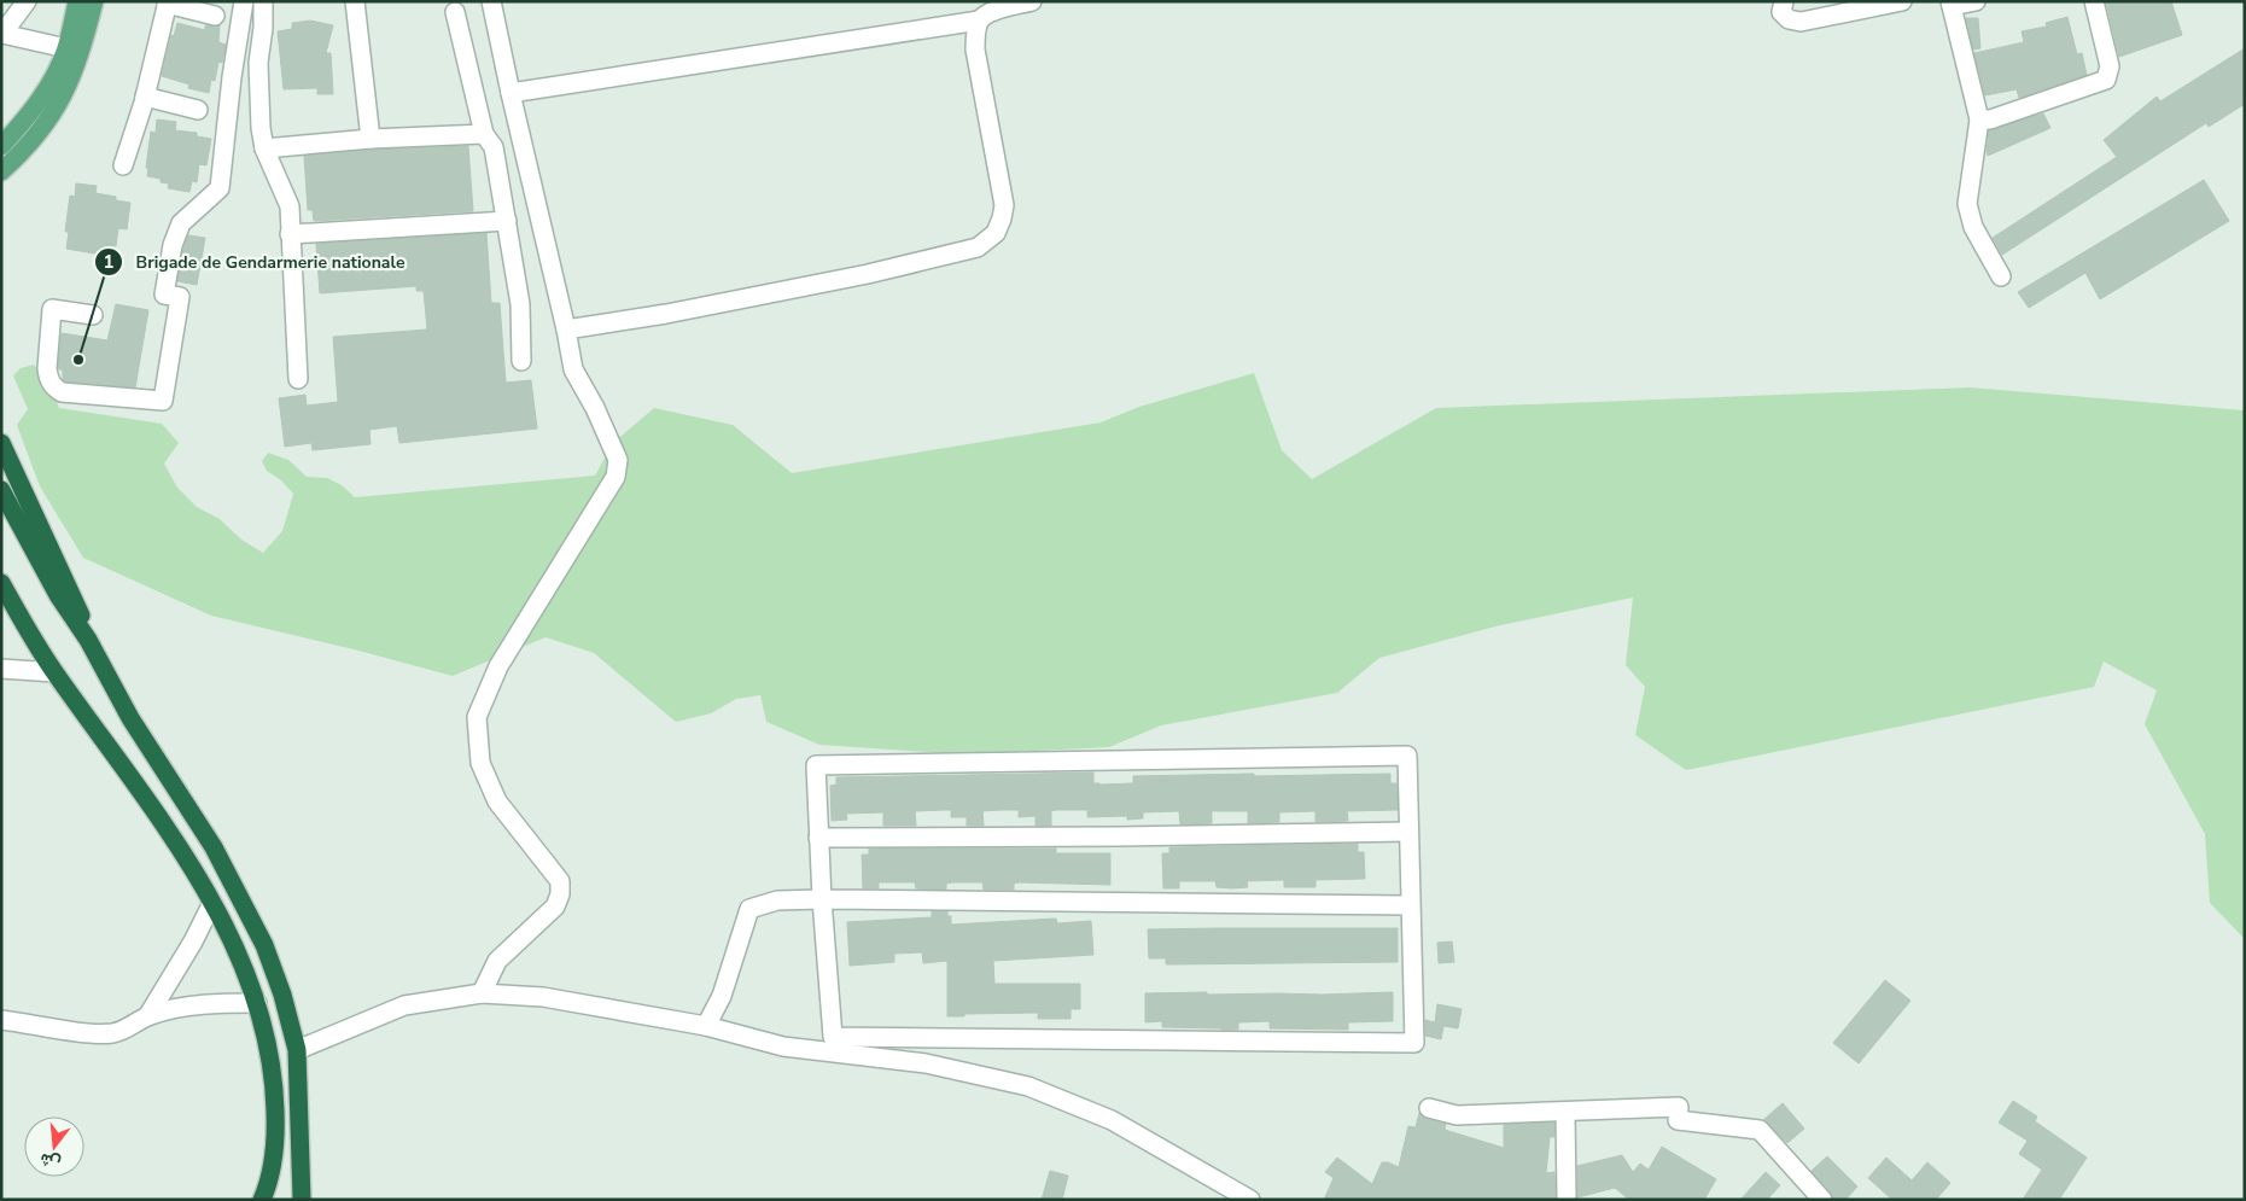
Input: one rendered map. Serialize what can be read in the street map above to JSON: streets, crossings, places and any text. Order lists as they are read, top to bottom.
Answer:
{
  "places": ["Brigade de Gendarmerie nationale"],
  "north": "bottom"
}
